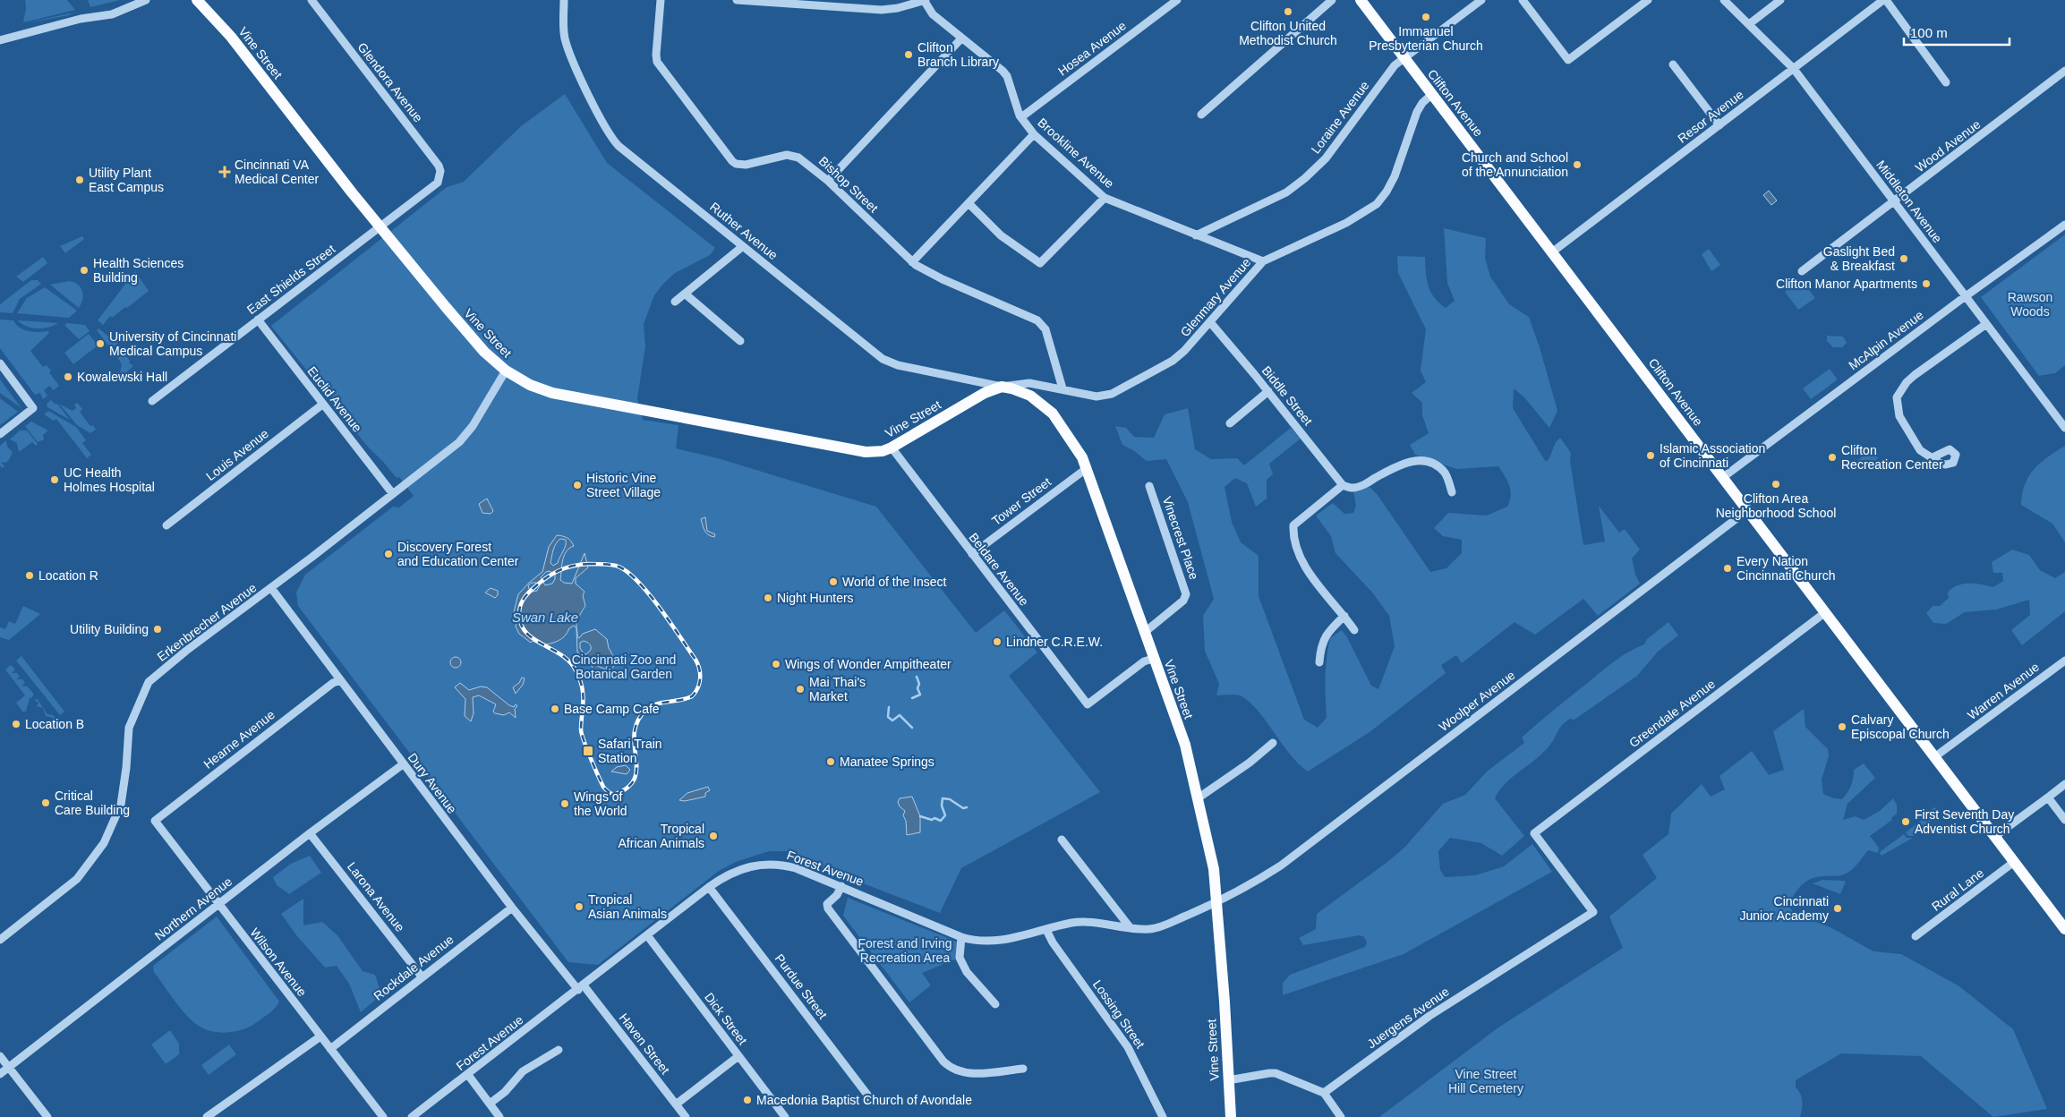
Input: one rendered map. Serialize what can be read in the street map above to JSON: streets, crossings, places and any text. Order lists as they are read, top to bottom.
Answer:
{
  "streets": {
    "main road": ["Vine Street", "Clifton Avenue"],
    "street": [
      "Hosea Avenue",
      "Glendora Avenue",
      "Resor Avenue",
      "Loraine Avenue",
      "Wood Avenue",
      "Brookline Avenue",
      "Bishop Street",
      "Middleton Avenue",
      "Ruther Avenue",
      "East Shields Street",
      "Glenmary Avenue",
      "McAlpin Avenue",
      "Biddle Street",
      "Euclid Avenue",
      "Louis Avenue",
      "Tower Street",
      "Vinecrest Place",
      "Beldare Avenue",
      "Erkenbrecher Avenue",
      "Warren Avenue",
      "Woolper Avenue",
      "Greendale Avenue",
      "Hearne Avenue",
      "Dury Avenue",
      "Forest Avenue",
      "Rural Lane",
      "Larona Avenue",
      "Northern Avenue",
      "Wilson Avenue",
      "Rockdale Avenue",
      "Purdue Street",
      "Lossing Street",
      "Juergens Avenue",
      "Dick Street",
      "Haven Street"
    ]
  },
  "crossings": [
    ["Hosea Avenue", "Brookline Avenue"],
    ["Vine Street", "Ruther Avenue"],
    ["Vine Street", "East Shields Street"],
    ["Vine Street", "Glenmary Avenue"],
    ["Vine Street", "Tower Street"],
    ["Vine Street", "Vinecrest Place"],
    ["Vine Street", "Beldare Avenue"],
    ["Vine Street", "Erkenbrecher Avenue"],
    ["Vine Street", "Woolper Avenue"],
    ["Vine Street", "Forest Avenue"],
    ["Glendora Avenue", "East Shields Street"],
    ["Clifton Avenue", "Resor Avenue"],
    ["Clifton Avenue", "Loraine Avenue"],
    ["Clifton Avenue", "Glenmary Avenue"],
    ["Clifton Avenue", "McAlpin Avenue"],
    ["Clifton Avenue", "Warren Avenue"],
    ["Clifton Avenue", "Woolper Avenue"],
    ["Clifton Avenue", "Greendale Avenue"],
    ["Clifton Avenue", "Rural Lane"],
    ["Resor Avenue", "Middleton Avenue"],
    ["Loraine Avenue", "Brookline Avenue"],
    ["Wood Avenue", "Middleton Avenue"],
    ["Brookline Avenue", "Glenmary Avenue"],
    ["Bishop Street", "Glenmary Avenue"],
    ["Middleton Avenue", "McAlpin Avenue"],
    ["Ruther Avenue", "Glenmary Avenue"],
    ["East Shields Street", "Euclid Avenue"],
    ["Glenmary Avenue", "Biddle Street"],
    ["Euclid Avenue", "Louis Avenue"],
    ["Euclid Avenue", "Erkenbrecher Avenue"],
    ["Tower Street", "Beldare Avenue"],
    ["Erkenbrecher Avenue", "Dury Avenue"],
    ["Woolper Avenue", "Forest Avenue"],
    ["Greendale Avenue", "Juergens Avenue"],
    ["Hearne Avenue", "Dury Avenue"],
    ["Hearne Avenue", "Wilson Avenue"],
    ["Dury Avenue", "Forest Avenue"],
    ["Dury Avenue", "Northern Avenue"],
    ["Dury Avenue", "Rockdale Avenue"],
    ["Dury Avenue", "Haven Street"],
    ["Forest Avenue", "Purdue Street"],
    ["Forest Avenue", "Lossing Street"],
    ["Forest Avenue", "Dick Street"],
    ["Forest Avenue", "Haven Street"],
    ["Larona Avenue", "Northern Avenue"],
    ["Larona Avenue", "Rockdale Avenue"],
    ["Northern Avenue", "Wilson Avenue"],
    ["Wilson Avenue", "Rockdale Avenue"]
  ],
  "water": ["Swan Lake"],
  "parks": [
    "Rawson Woods",
    "Cincinnati Zoo and Botanical Garden",
    "Forest and Irving Recreation Area",
    "Vine Street Hill Cemetery"
  ],
  "places": {
    "other": [
      "Clifton United Methodist Church",
      "Immanuel Presbyterian Church",
      "Clifton Branch Library",
      "Church and School of the Annunciation",
      "Utility Plant East Campus",
      "Gaslight Bed & Breakfast",
      "Health Sciences Building",
      "Clifton Manor Apartments",
      "University of Cincinnati Medical Campus",
      "Kowalewski Hall",
      "Islamic Association of Cincinnati",
      "Clifton Recreation Center",
      "UC Health Holmes Hospital",
      "Clifton Area Neighborhood School",
      "Historic Vine Street Village",
      "Discovery Forest and Education Center",
      "Every Nation Cincinnati Church",
      "Location R",
      "World of the Insect",
      "Night Hunters",
      "Utility Building",
      "Lindner C.R.E.W.",
      "Wings of Wonder Ampitheater",
      "Mai Thai's Market",
      "Base Camp Cafe",
      "Location B",
      "Calvary Episcopal Church",
      "Manatee Springs",
      "Critical Care Building",
      "Wings of the World",
      "First Seventh Day Adventist Church",
      "Tropical African Animals",
      "Tropical Asian Animals",
      "Cincinnati Junior Academy",
      "Macedonia Baptist Church of Avondale"
    ],
    "health": ["Cincinnati VA Medical Center"],
    "transit": ["Safari Train Station"]
  },
  "scale_bar": "100 m"
}
